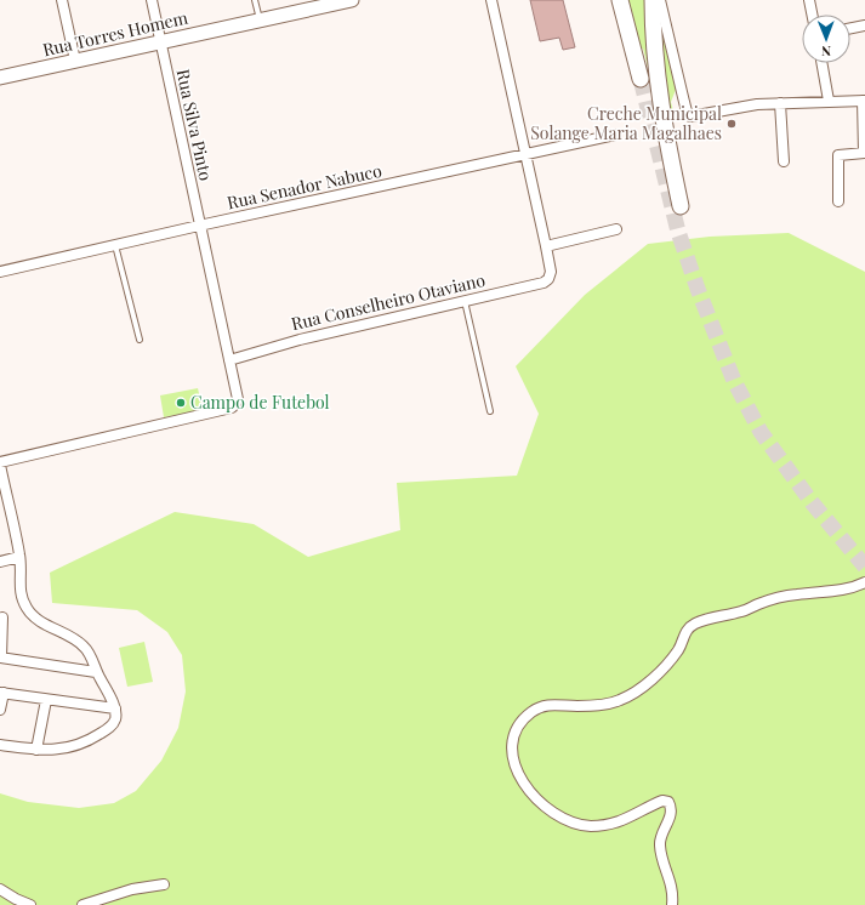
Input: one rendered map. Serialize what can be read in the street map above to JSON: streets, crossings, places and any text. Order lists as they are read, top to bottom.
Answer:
{
  "streets": {
    "street": [
      "Rua Torres Homem",
      "Rua Silva Pinto",
      "Rua Senador Nabuco",
      "Rua Conselheiro Otaviano"
    ]
  },
  "crossings": [
    ["Rua Torres Homem", "Rua Silva Pinto"],
    ["Rua Silva Pinto", "Rua Senador Nabuco"],
    ["Rua Silva Pinto", "Rua Conselheiro Otaviano"]
  ],
  "places": ["Creche Municipal Solange Maria Magalhaes", "Campo de Futebol"],
  "north": "bottom"
}
